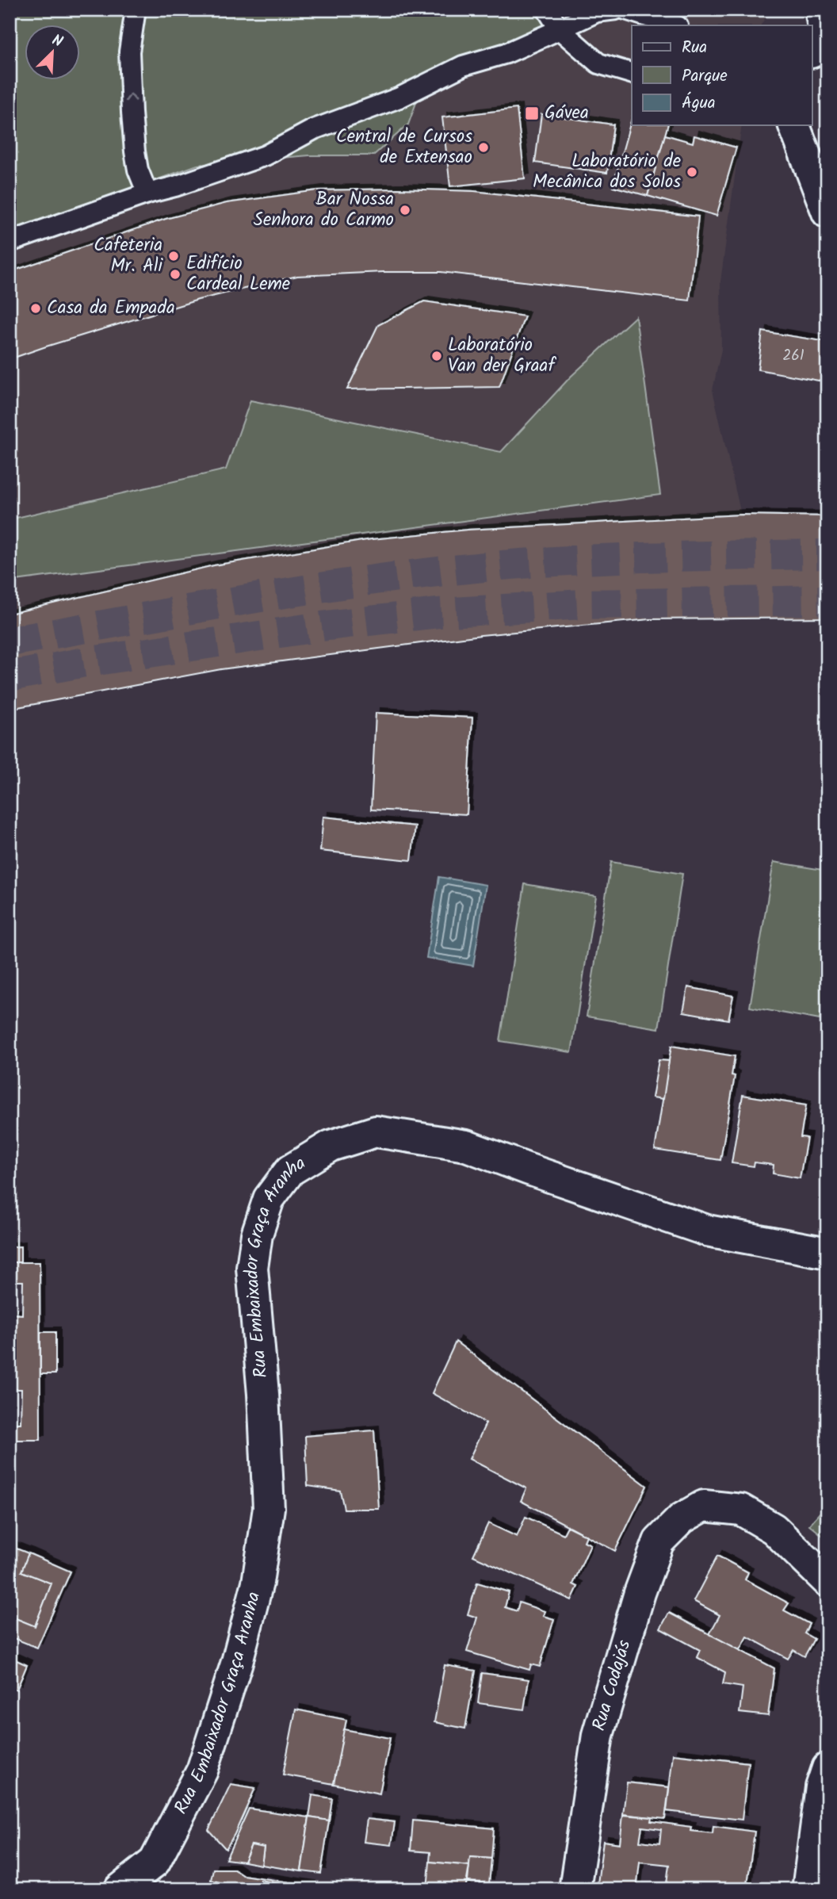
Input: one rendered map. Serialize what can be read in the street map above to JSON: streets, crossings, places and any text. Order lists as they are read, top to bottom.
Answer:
{
  "streets": {
    "street": ["Rua Embaixador Graça Aranha", "Rua Codajás"]
  },
  "places": {
    "transit": ["Gávea"],
    "other": [
      "Central de Cursos de Extensao",
      "Laboratório de Mecânica dos Solos",
      "Bar Nossa Senhora do Carmo",
      "Cafeteria Mr. Ali",
      "Edifício Cardeal Leme",
      "Casa da Empada",
      "Laboratório Van der Graaf"
    ]
  },
  "house_numbers": ["261"],
  "legend": ["Rua", "Parque", "Água"],
  "north": "top right"
}
